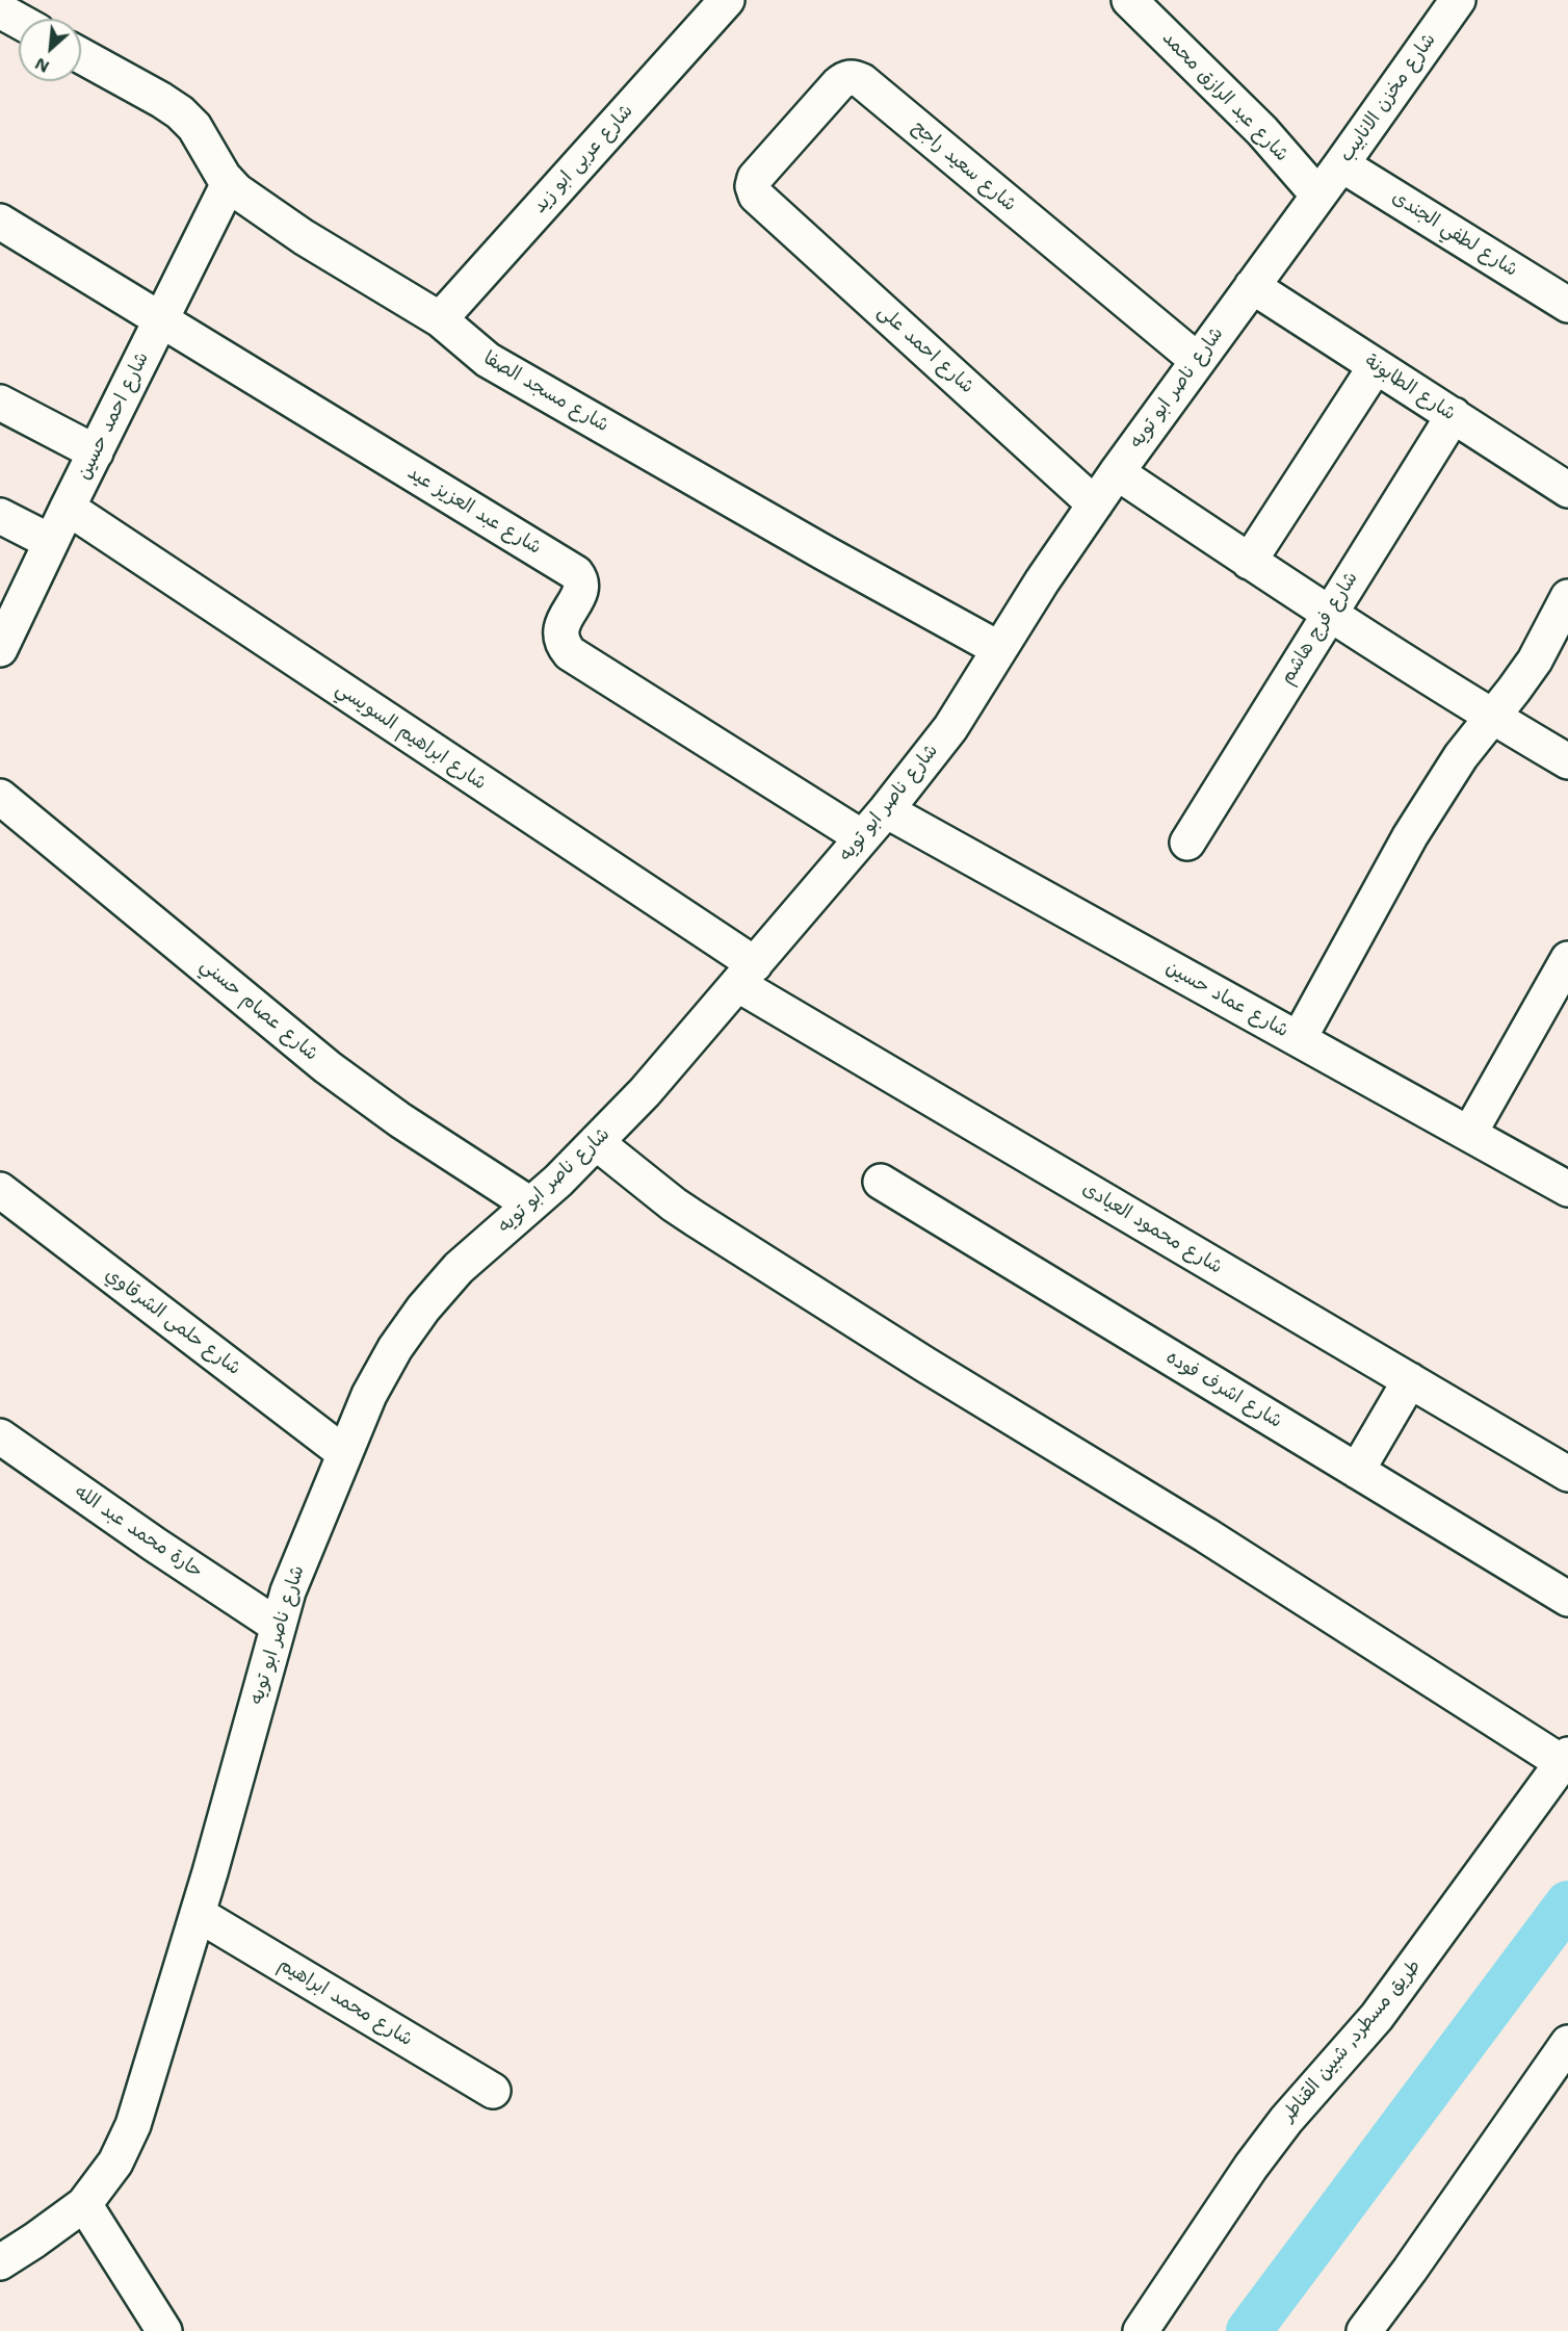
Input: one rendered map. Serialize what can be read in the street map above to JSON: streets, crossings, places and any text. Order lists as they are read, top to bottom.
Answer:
{
  "streets": {
    "street": [
      "شارع عبد الرازق محمد",
      "شارع مخزن الانابيب",
      "شارع عربى ابو زيد",
      "شارع سعيد راجح",
      "شارع لطفي الجندى",
      "شارع احمد على",
      "شارع ناصر ابو تويه",
      "شارع الطابونة",
      "شارع مسجد الصفا",
      "شارع احمد حسين",
      "شارع عبد العزيز عيد",
      "شارع فرج هاشم",
      "شارع ابراهيم السويسي",
      "شارع عماد حسين",
      "شارع عصام حسني",
      "شارع محمود العيادى",
      "شارع حلمى الشرقاوي",
      "شارع اشرف فوده",
      "حارة محمد عبد الله",
      "شارع محمد ابراهيم",
      "طريق مسطرد, شبين القناطر"
    ]
  },
  "crossings": [
    ["شارع عبد الرازق محمد", "شارع مخزن الانابيب"],
    ["شارع عبد الرازق محمد", "شارع ناصر ابو تويه"],
    ["شارع مخزن الانابيب", "شارع لطفي الجندى"],
    ["شارع مخزن الانابيب", "شارع ناصر ابو تويه"],
    ["شارع عربى ابو زيد", "شارع مسجد الصفا"],
    ["شارع سعيد راجح", "شارع احمد على"],
    ["شارع سعيد راجح", "شارع ناصر ابو تويه"],
    ["شارع احمد على", "شارع ناصر ابو تويه"],
    ["شارع ناصر ابو تويه", "شارع الطابونة"],
    ["شارع ناصر ابو تويه", "شارع مسجد الصفا"],
    ["شارع ناصر ابو تويه", "شارع عبد العزيز عيد"],
    ["شارع ناصر ابو تويه", "شارع ابراهيم السويسي"],
    ["شارع ناصر ابو تويه", "شارع عماد حسين"],
    ["شارع ناصر ابو تويه", "شارع عصام حسني"],
    ["شارع ناصر ابو تويه", "شارع محمود العيادى"],
    ["شارع ناصر ابو تويه", "شارع حلمى الشرقاوي"],
    ["شارع ناصر ابو تويه", "حارة محمد عبد الله"],
    ["شارع ناصر ابو تويه", "شارع محمد ابراهيم"],
    ["شارع الطابونة", "شارع فرج هاشم"],
    ["شارع مسجد الصفا", "شارع احمد حسين"],
    ["شارع احمد حسين", "شارع عبد العزيز عيد"],
    ["شارع احمد حسين", "شارع ابراهيم السويسي"],
    ["شارع ابراهيم السويسي", "شارع محمود العيادى"]
  ],
  "north": "bottom left"
}
